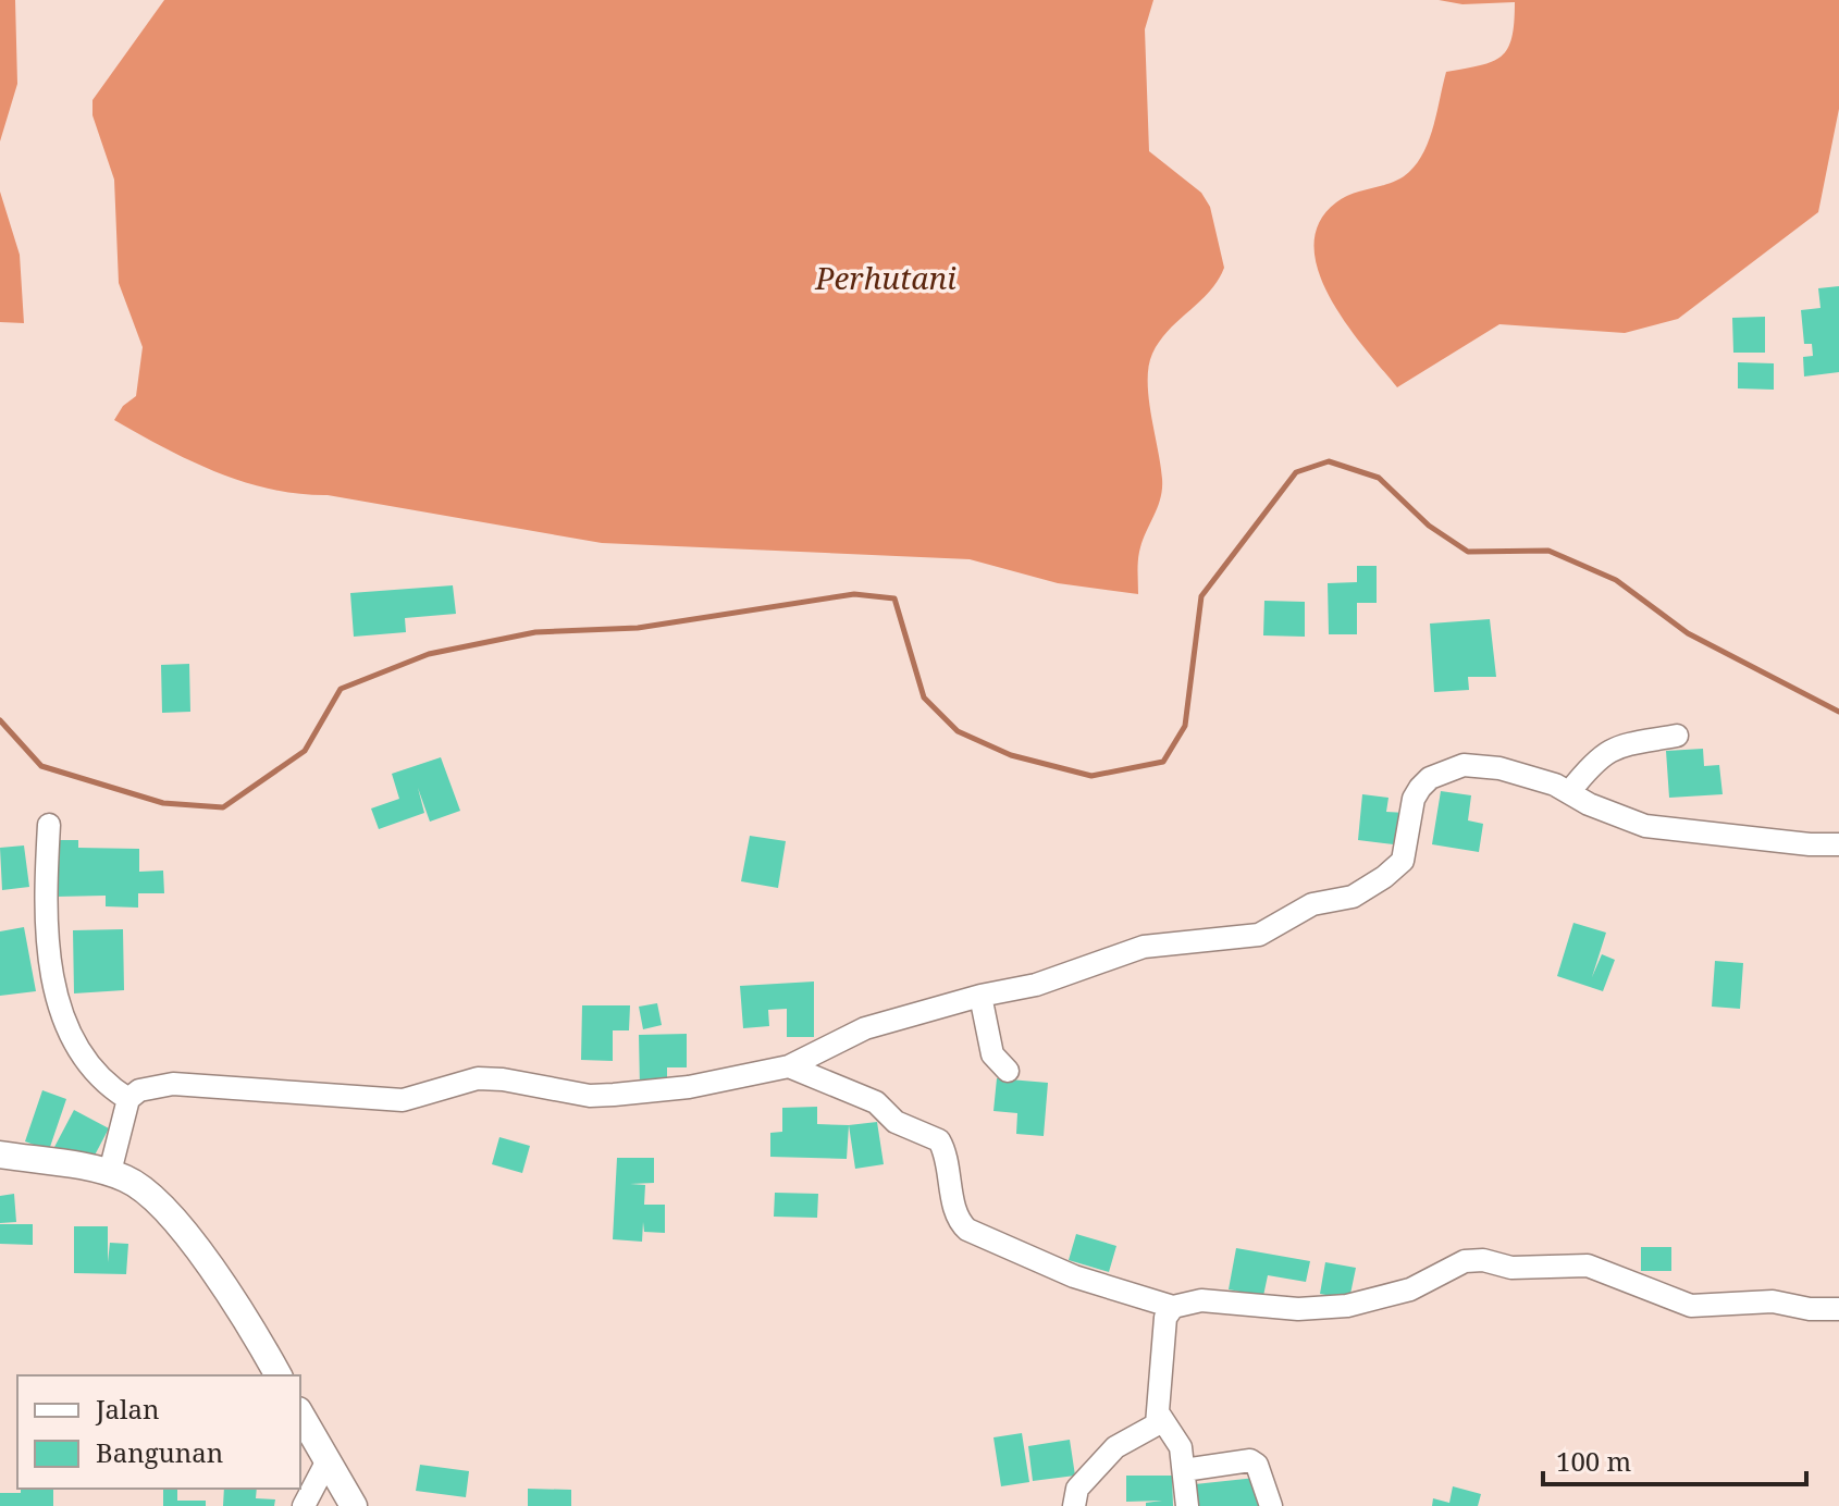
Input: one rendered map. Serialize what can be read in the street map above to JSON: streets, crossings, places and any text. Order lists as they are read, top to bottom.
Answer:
{
  "parks": ["Perhutani"],
  "legend": ["Jalan", "Bangunan"],
  "scale_bar": "100 m"
}
